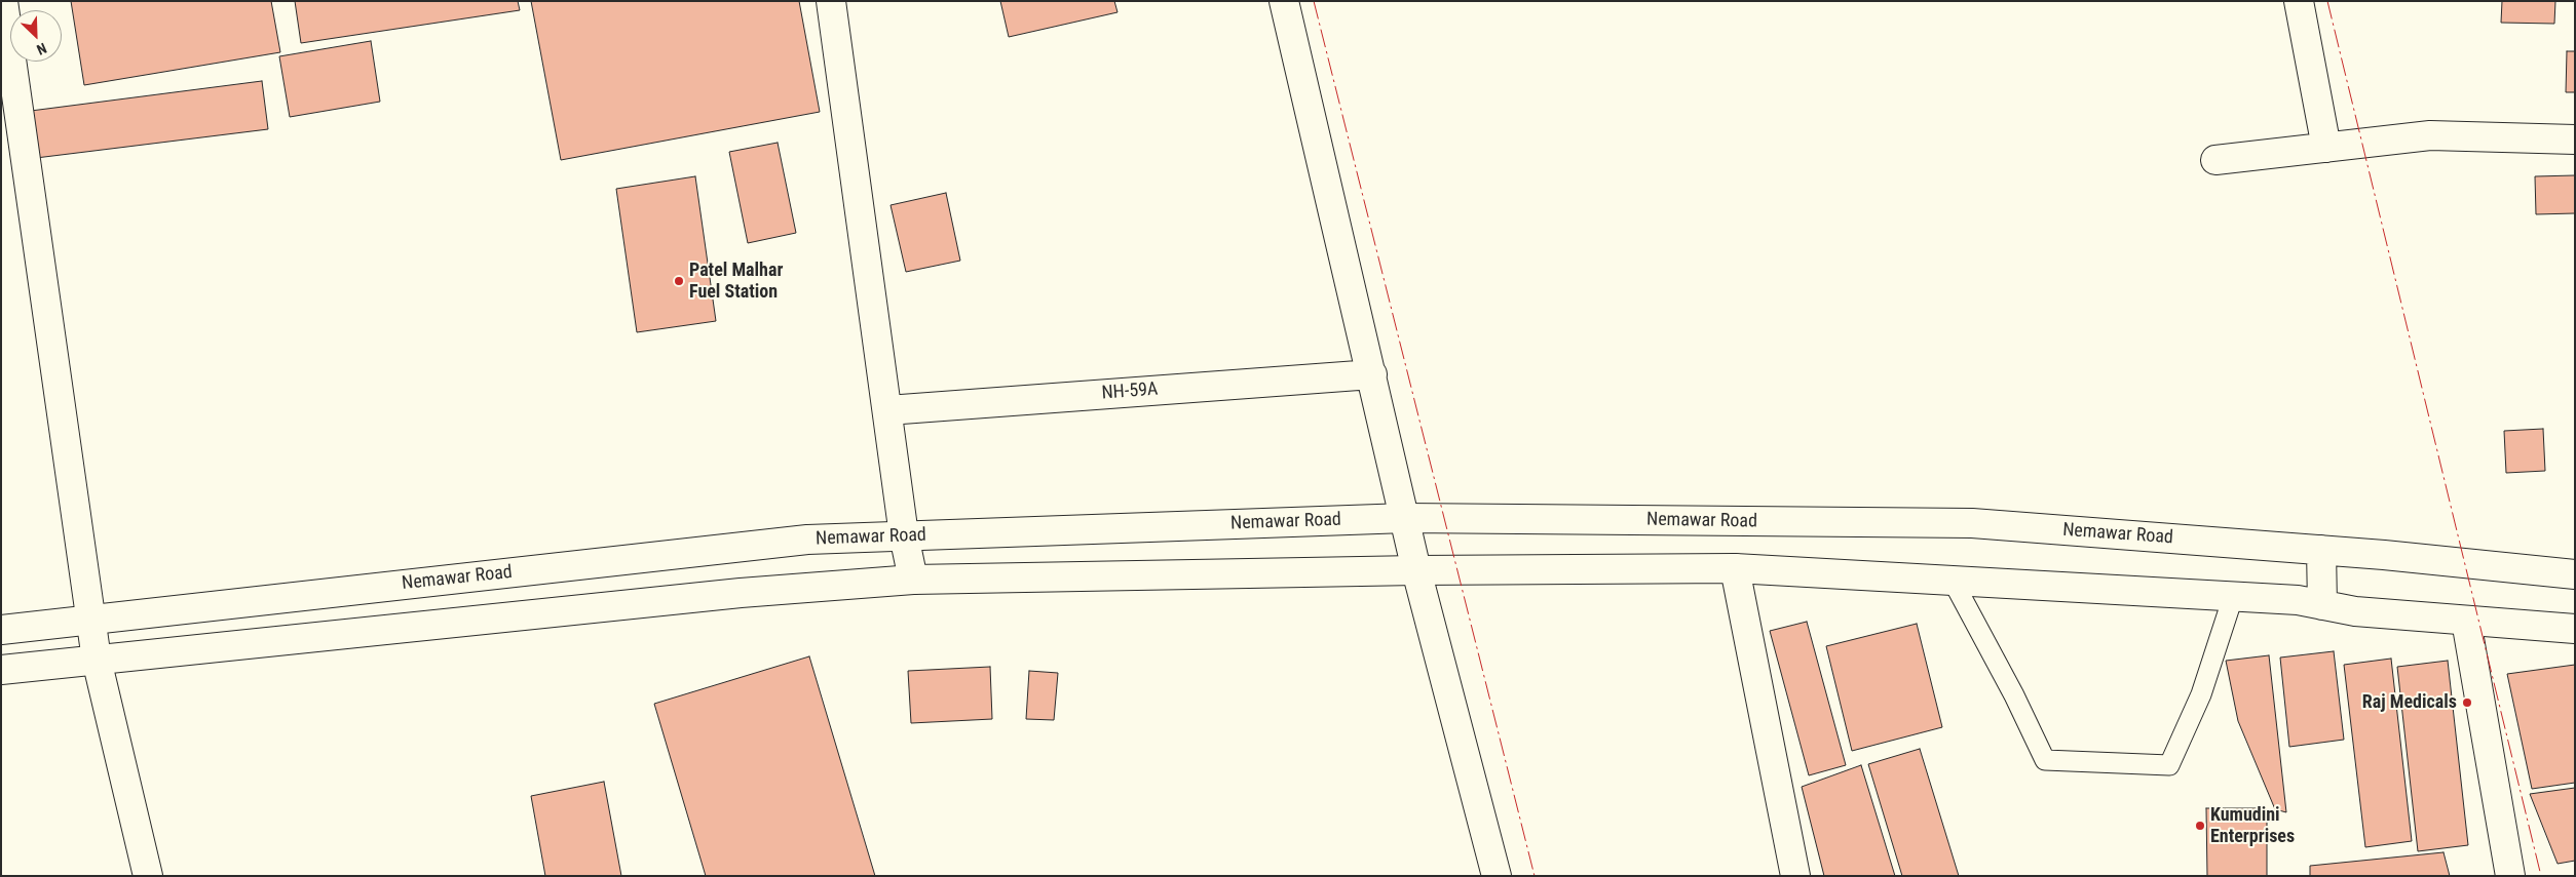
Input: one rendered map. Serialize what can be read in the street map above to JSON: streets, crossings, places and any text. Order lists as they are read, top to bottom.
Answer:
{
  "streets": {
    "main road": ["NH-59A", "Nemawar Road"]
  },
  "places": ["Patel Malhar Fuel Station", "Raj Medicals", "Kumudini Enterprises"],
  "north": "bottom right"
}
